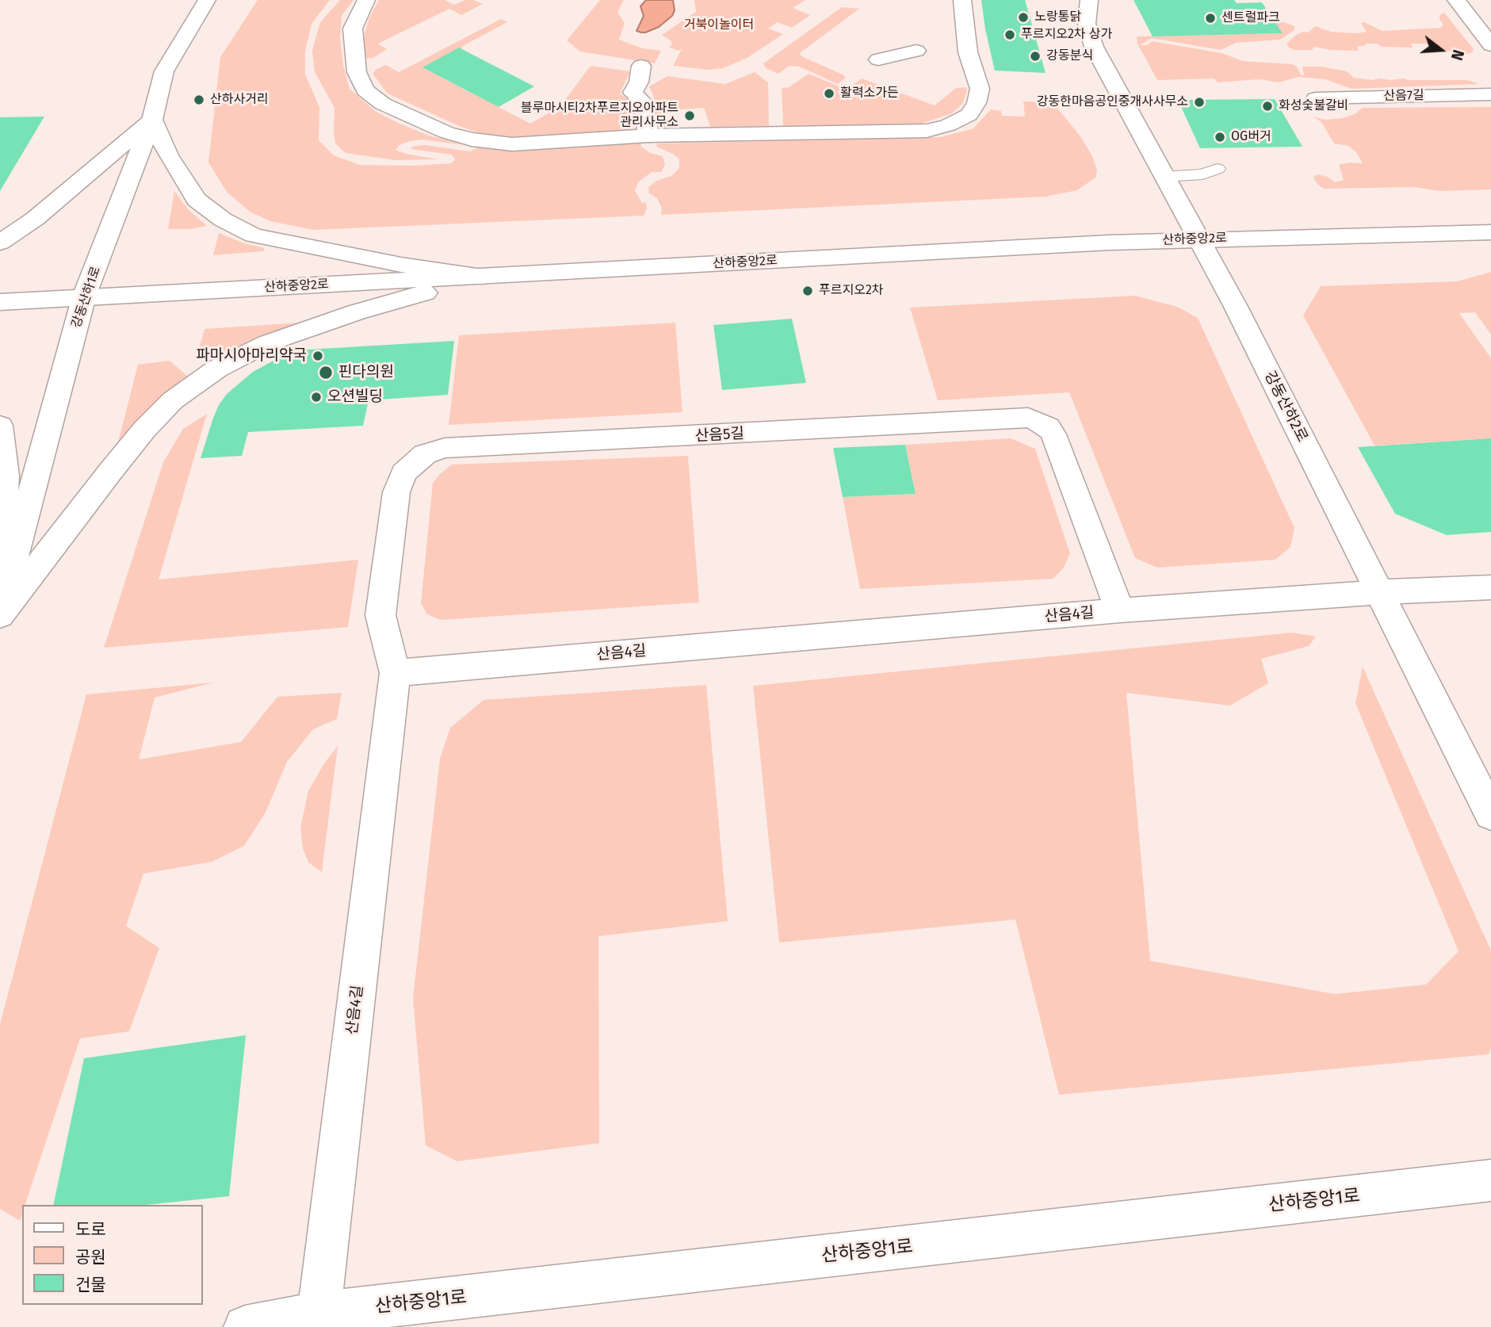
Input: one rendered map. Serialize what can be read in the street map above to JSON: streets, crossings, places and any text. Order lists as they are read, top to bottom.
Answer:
{
  "streets": {
    "street": [
      "산음7길",
      "산하중앙2로",
      "강동산하1로",
      "강동산하2로",
      "산음5길",
      "산음4길",
      "산하중앙1로"
    ]
  },
  "crossings": [
    ["산하중앙2로", "강동산하1로"],
    ["산하중앙2로", "강동산하2로"],
    ["강동산하2로", "산음4길"],
    ["산음5길", "산음4길"],
    ["산음4길", "산하중앙1로"]
  ],
  "parks": ["거북이놀이터"],
  "places": [
    "노랑통닭",
    "센트럴파크",
    "푸르지오2차 상가",
    "강동분식",
    "활력소가든",
    "산하사거리",
    "강동한마음공인중개사사무소",
    "화성숯불갈비",
    "블루마시티2차푸르지오아파트 관리사무소",
    "OG버거",
    "푸르지오2차",
    "파마시아마리약국",
    "핀다의원",
    "오션빌딩"
  ],
  "legend": ["도로", "공원", "건물"],
  "north": "right"
}
